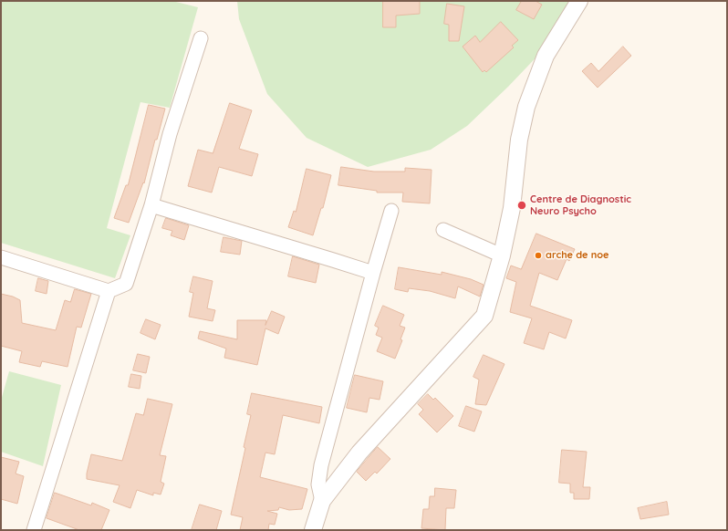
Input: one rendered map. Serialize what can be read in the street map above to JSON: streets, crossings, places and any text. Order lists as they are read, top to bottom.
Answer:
{
  "places": ["Centre de Diagnostic Neuro Psycho", "arche de noe"]
}
